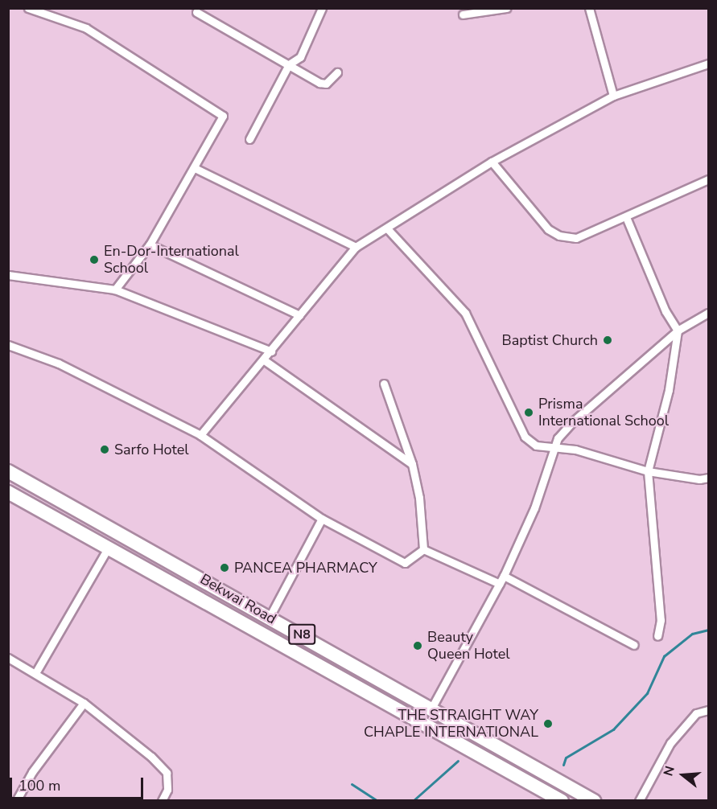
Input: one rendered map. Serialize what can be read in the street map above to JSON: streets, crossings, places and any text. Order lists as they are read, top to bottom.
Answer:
{
  "streets": {
    "highway": ["Bekwai Road", "N8"]
  },
  "places": [
    "En-Dor-International School",
    "Baptist Church",
    "Prisma International School",
    "Sarfo Hotel",
    "PANCEA PHARMACY",
    "Beauty Queen Hotel",
    "THE STRAIGHT WAY CHAPLE INTERNATIONAL"
  ],
  "scale_bar": "100 m",
  "north": "left"
}
